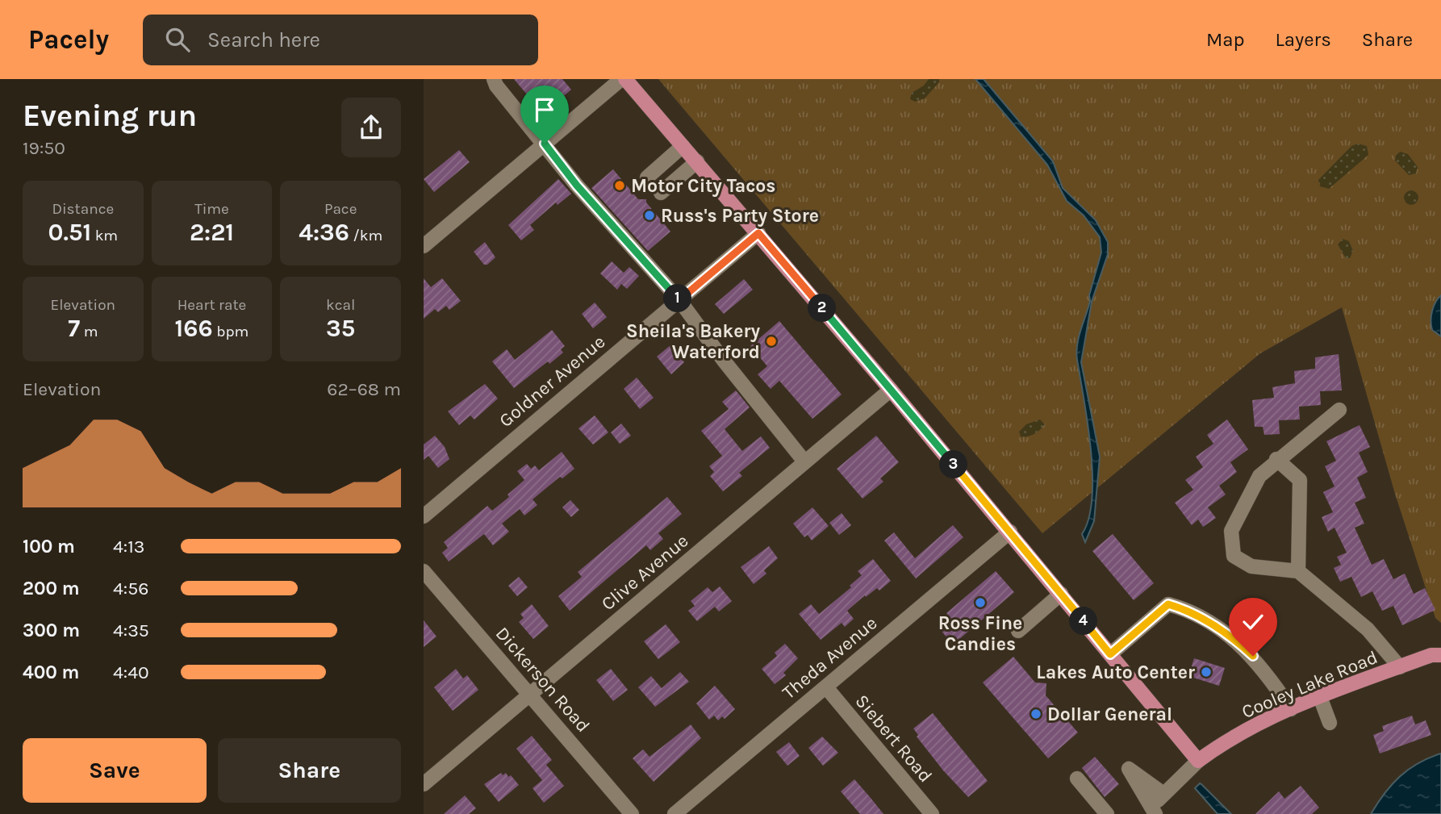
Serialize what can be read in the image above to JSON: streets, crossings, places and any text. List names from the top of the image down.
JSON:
{
  "streets": {
    "main road": ["Cooley Lake Road"],
    "street": [
      "Goldner Avenue",
      "Clive Avenue",
      "Theda Avenue",
      "Dickerson Road",
      "Siebert Road"
    ]
  },
  "crossings": [
    ["Clive Avenue", "Dickerson Road"],
    ["Theda Avenue", "Siebert Road"]
  ],
  "places": [
    "Motor City Tacos",
    "Russ's Party Store",
    "Sheila's Bakery Waterford",
    "Ross Fine Candies",
    "Lakes Auto Center",
    "Dollar General"
  ],
  "page": {
    "header": "Pacely",
    "search": "Search here",
    "nav": ["Map", "Layers", "Share"],
    "heading": ["Evening run", "19:50"],
    "stats": [
      ["Distance", "0.51 km"],
      ["Time", "2:21"],
      ["Pace", "4:36 /km"],
      ["Elevation", "7 m"],
      ["Heart rate", "166 bpm"],
      ["kcal", "35"]
    ],
    "pins": [
      "1",
      "2",
      "3",
      "4"
    ],
    "chart": ["Elevation", "62–68 m"],
    "list": [
      {
        "name": "100 m",
        "note": "4:13"
      },
      {
        "name": "200 m",
        "note": "4:56"
      },
      {
        "name": "300 m",
        "note": "4:35"
      },
      {
        "name": "400 m",
        "note": "4:40"
      }
    ],
    "buttons": ["Save", "Share"]
  }
}
